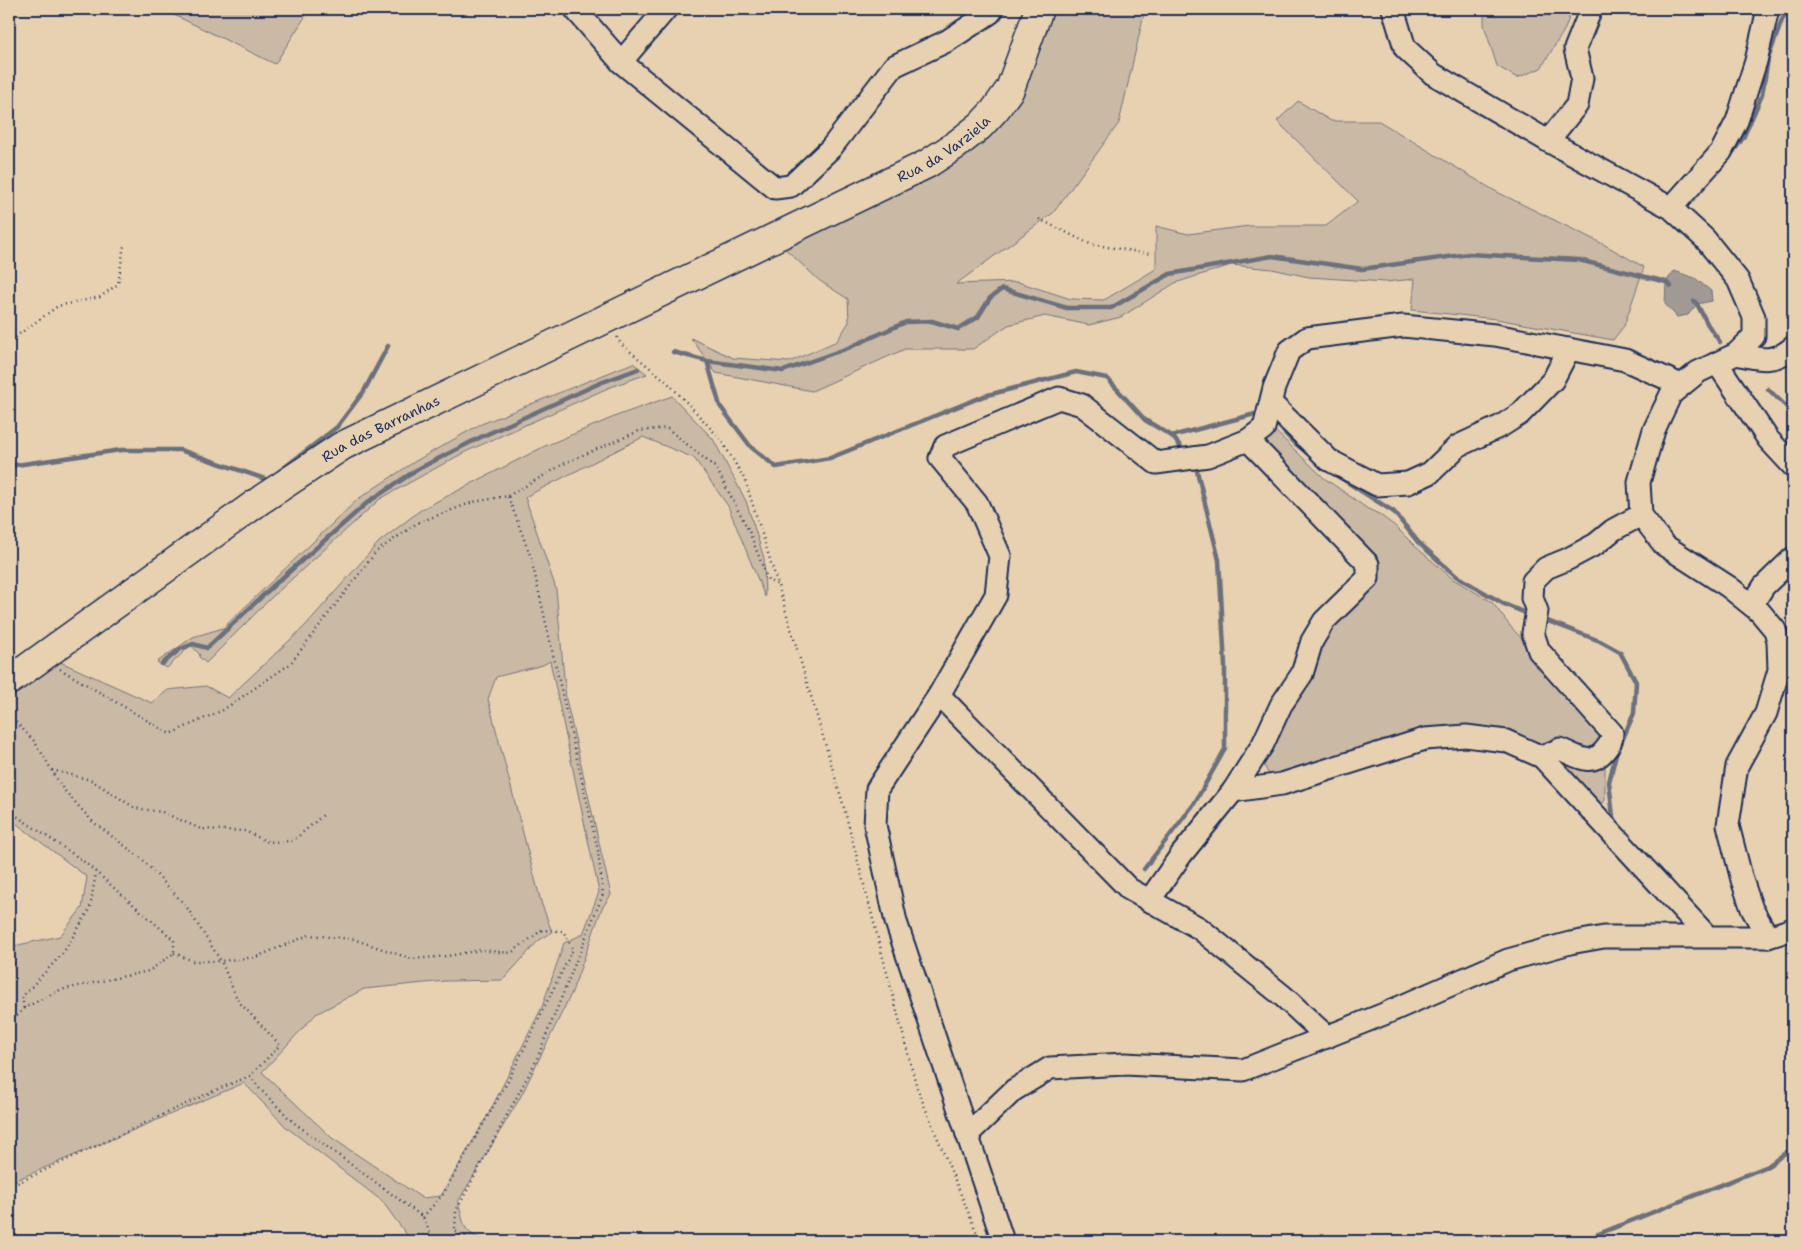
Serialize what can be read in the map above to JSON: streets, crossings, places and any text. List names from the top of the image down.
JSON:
{
  "streets": {
    "main road": ["Rua da Varziela", "Rua das Barranhas"]
  },
  "crossings": [
    ["Rua da Varziela", "Rua das Barranhas"]
  ]
}
